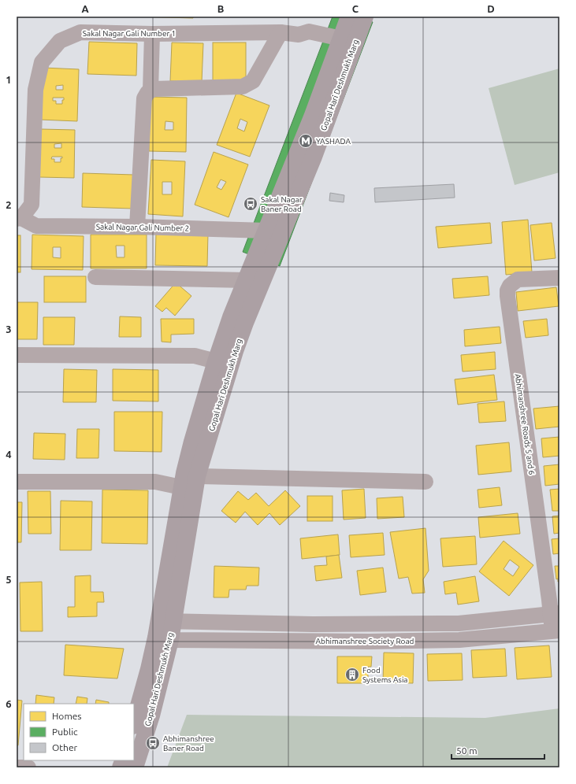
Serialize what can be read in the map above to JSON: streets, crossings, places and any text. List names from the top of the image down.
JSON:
{
  "streets": {
    "main road": ["Gopal Hari Deshmukh Marg"],
    "street": [
      "Sakal Nagar Gali Number 1",
      "Sakal Nagar Gali Number 2",
      "Abhimanshree Roads 5 and 6",
      "Abhimanshree Society Road"
    ]
  },
  "crossings": [
    ["Sakal Nagar Gali Number 1", "Gopal Hari Deshmukh Marg"],
    ["Sakal Nagar Gali Number 1", "Sakal Nagar Gali Number 2"],
    ["Gopal Hari Deshmukh Marg", "Sakal Nagar Gali Number 2"],
    ["Gopal Hari Deshmukh Marg", "Abhimanshree Society Road"],
    ["Abhimanshree Roads 5 and 6", "Abhimanshree Society Road"]
  ],
  "places": {
    "metro station": ["YASHADA"],
    "bus stop": ["Sakal Nagar Baner Road", "Abhimanshree Baner Road"],
    "building": ["Food Systems Asia"]
  },
  "legend": ["Homes", "Public", "Other"],
  "scale_bar": "50 m",
  "grid": {
    "columns": [
      "A",
      "B",
      "C",
      "D"
    ],
    "rows": [
      "1",
      "2",
      "3",
      "4",
      "5",
      "6"
    ]
  }
}
